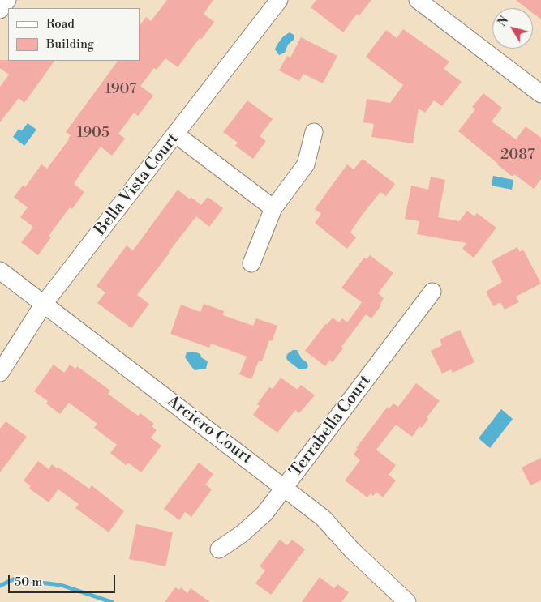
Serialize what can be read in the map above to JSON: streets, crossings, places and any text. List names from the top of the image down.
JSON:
{
  "streets": {
    "street": ["Bella Vista Court", "Terrabella Court", "Arciero Court"]
  },
  "crossings": [
    ["Bella Vista Court", "Arciero Court"],
    ["Terrabella Court", "Arciero Court"]
  ],
  "house_numbers": ["1907", "1905", "2087"],
  "legend": ["Road", "Building"],
  "scale_bar": "50 m",
  "north": "top left"
}
